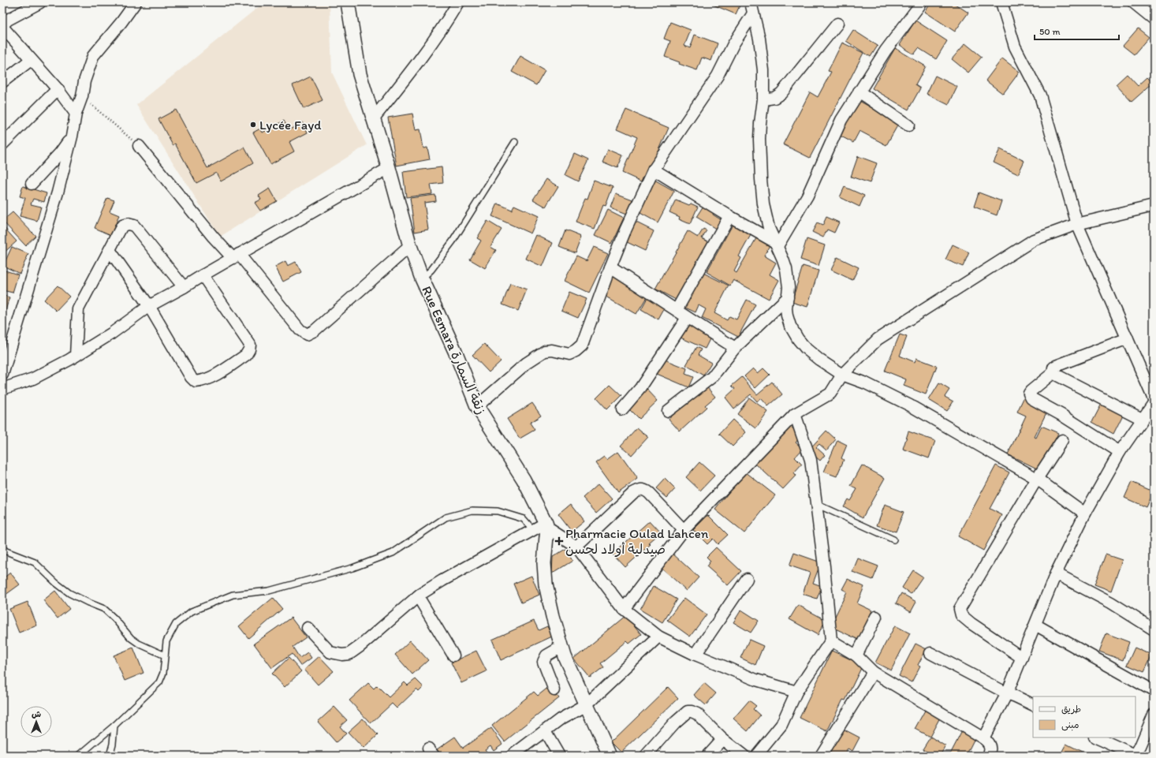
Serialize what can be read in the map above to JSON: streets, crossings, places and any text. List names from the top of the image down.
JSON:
{
  "streets": {
    "street": ["Rue Esmara زنقة السمارة"]
  },
  "places": {
    "other": ["Lycée Fayd"],
    "health": ["Pharmacie Oulad Lahcen صيدلية أولاد لحسن"]
  },
  "legend": ["طريق", "مبنى"],
  "scale_bar": "50 m",
  "north": "top"
}
